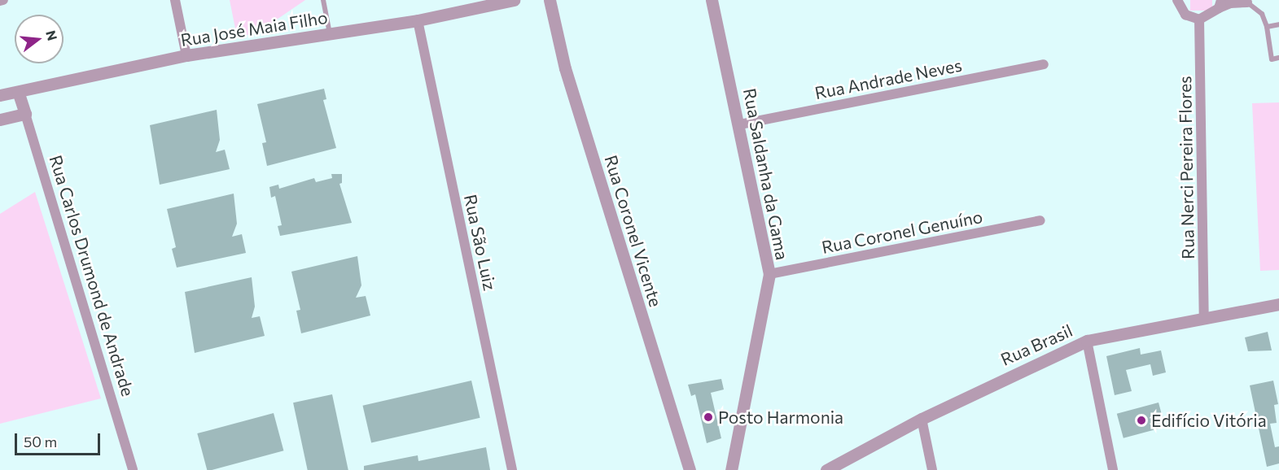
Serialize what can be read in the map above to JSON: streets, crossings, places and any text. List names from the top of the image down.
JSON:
{
  "streets": {
    "street": [
      "Rua José Maia Filho",
      "Rua Andrade Neves",
      "Rua Nerci Pereira Flores",
      "Rua Saldanha da Gama",
      "Rua Coronel Vicente",
      "Rua Coronel Genuíno",
      "Rua São Luiz",
      "Rua Carlos Drumond de Andrade",
      "Rua Brasil"
    ]
  },
  "crossings": [
    ["Rua José Maia Filho", "Rua São Luiz"],
    ["Rua José Maia Filho", "Rua Carlos Drumond de Andrade"],
    ["Rua Andrade Neves", "Rua Saldanha da Gama"],
    ["Rua Nerci Pereira Flores", "Rua Brasil"],
    ["Rua Saldanha da Gama", "Rua Coronel Genuíno"]
  ],
  "places": ["Posto Harmonia", "Edifício Vitória"],
  "scale_bar": "50 m",
  "north": "right"
}
